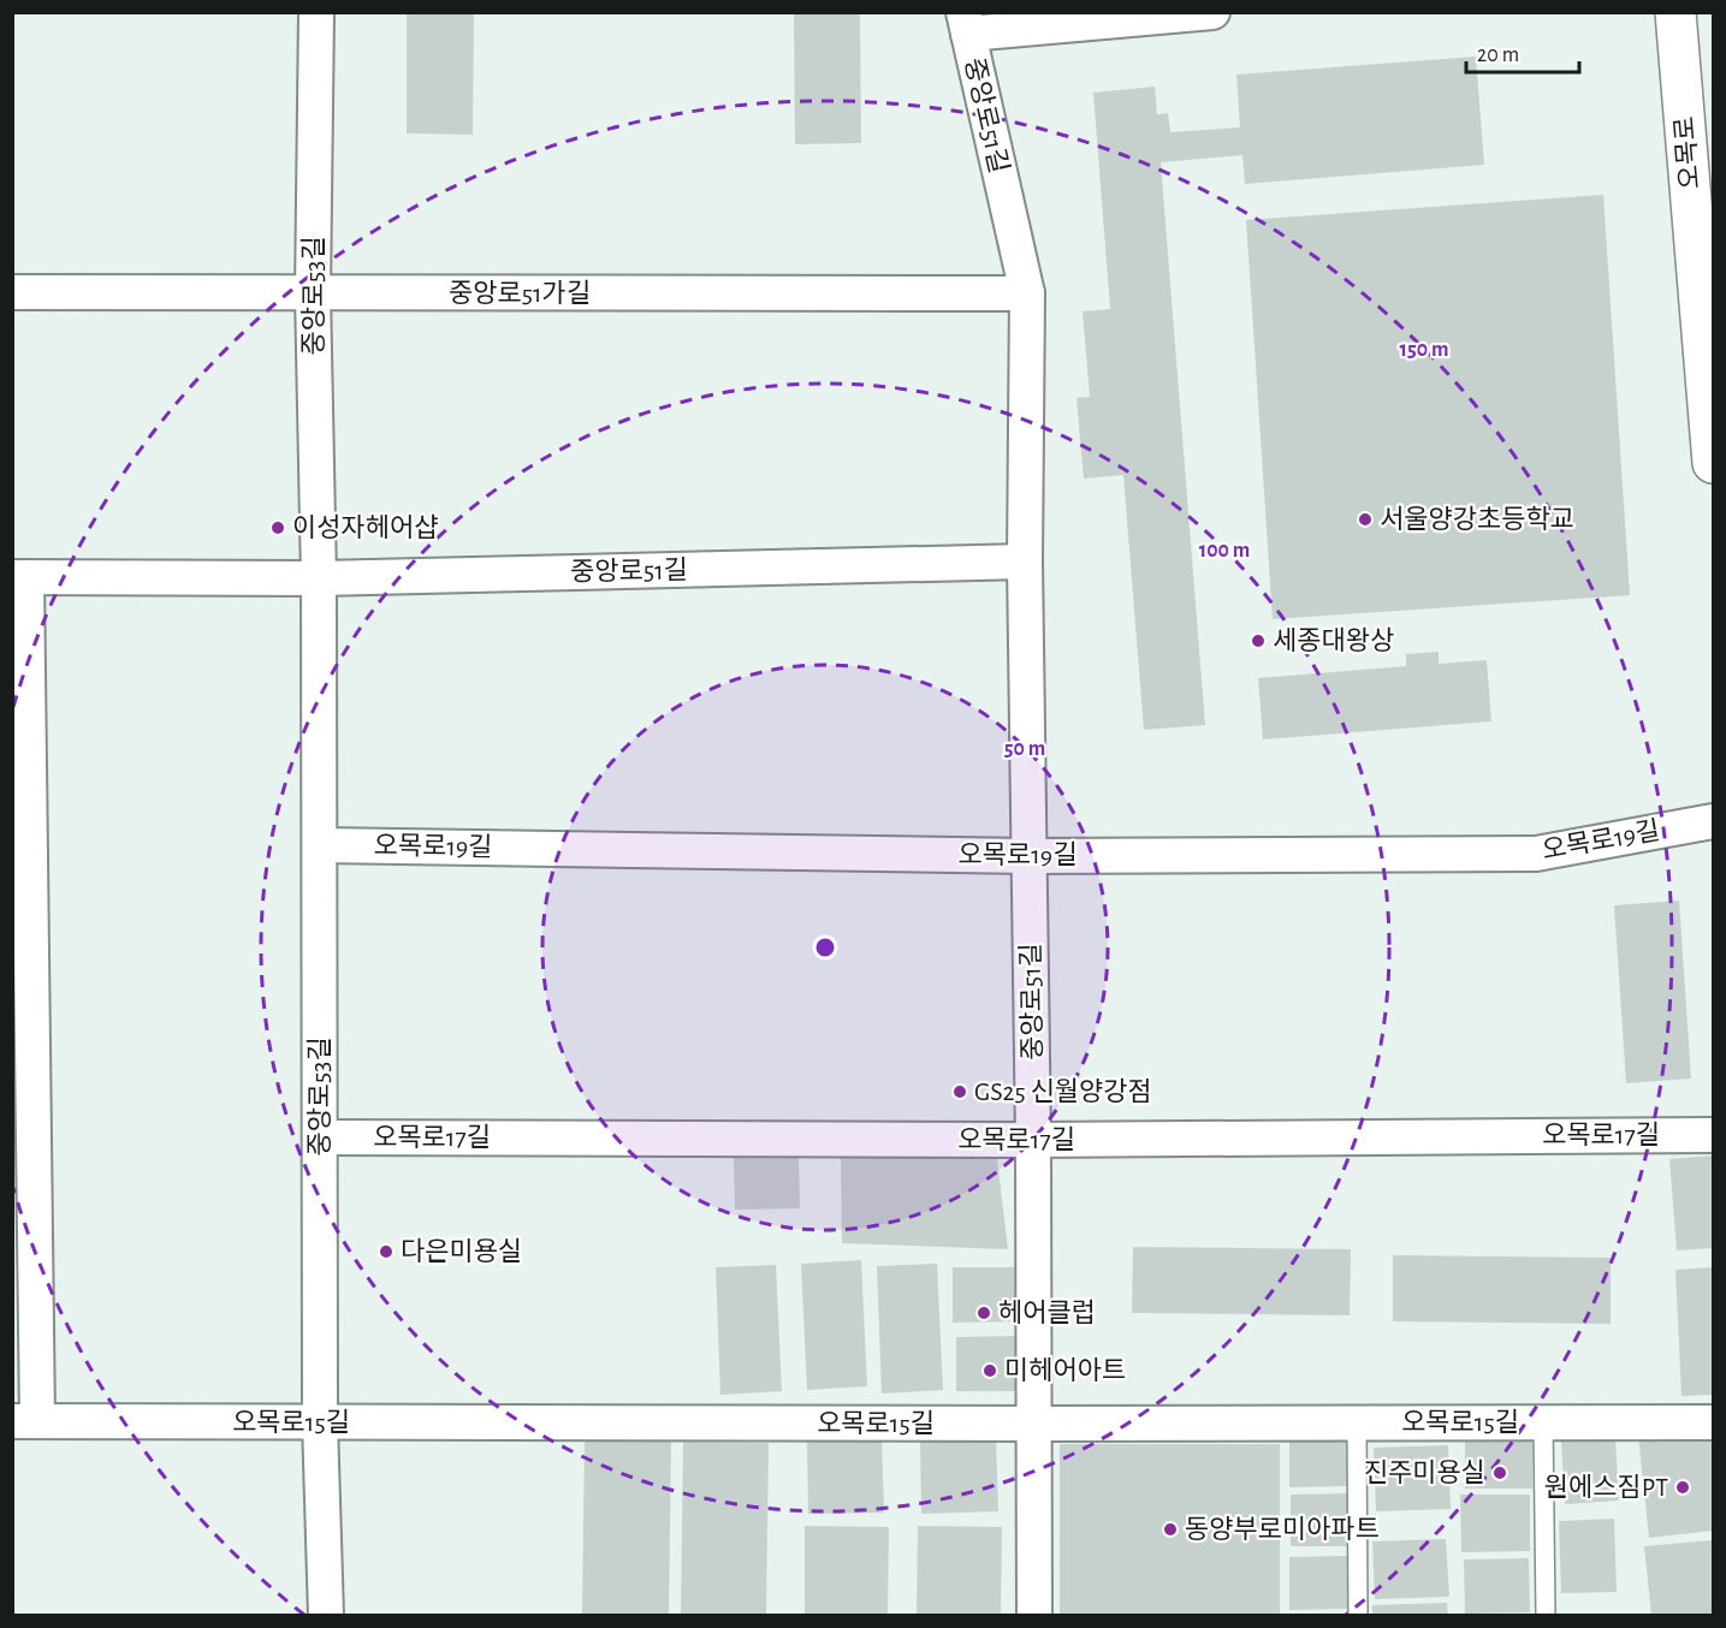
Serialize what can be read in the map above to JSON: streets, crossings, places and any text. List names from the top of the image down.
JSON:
{
  "streets": {
    "main road": ["오목로"],
    "street": [
      "중앙로51길",
      "중앙로51가길",
      "중앙로53길",
      "오목로19길",
      "오목로17길",
      "오목로15길"
    ]
  },
  "crossings": [
    ["중앙로51길", "중앙로51가길"],
    ["중앙로51길", "중앙로53길"],
    ["중앙로51길", "오목로19길"],
    ["중앙로51길", "오목로17길"],
    ["중앙로51길", "오목로15길"],
    ["중앙로51가길", "중앙로53길"],
    ["중앙로53길", "오목로19길"],
    ["중앙로53길", "오목로17길"],
    ["중앙로53길", "오목로15길"]
  ],
  "places": [
    "서울양강초등학교",
    "이성자헤어샵",
    "세종대왕상",
    "GS25 신월양강점",
    "다은미용실",
    "헤어클럽",
    "미헤어아트",
    "진주미용실",
    "원에스짐PT",
    "동양부로미아파트"
  ],
  "scale_bar": "20 m",
  "rings": ["150 m", "100 m", "50 m"]
}
